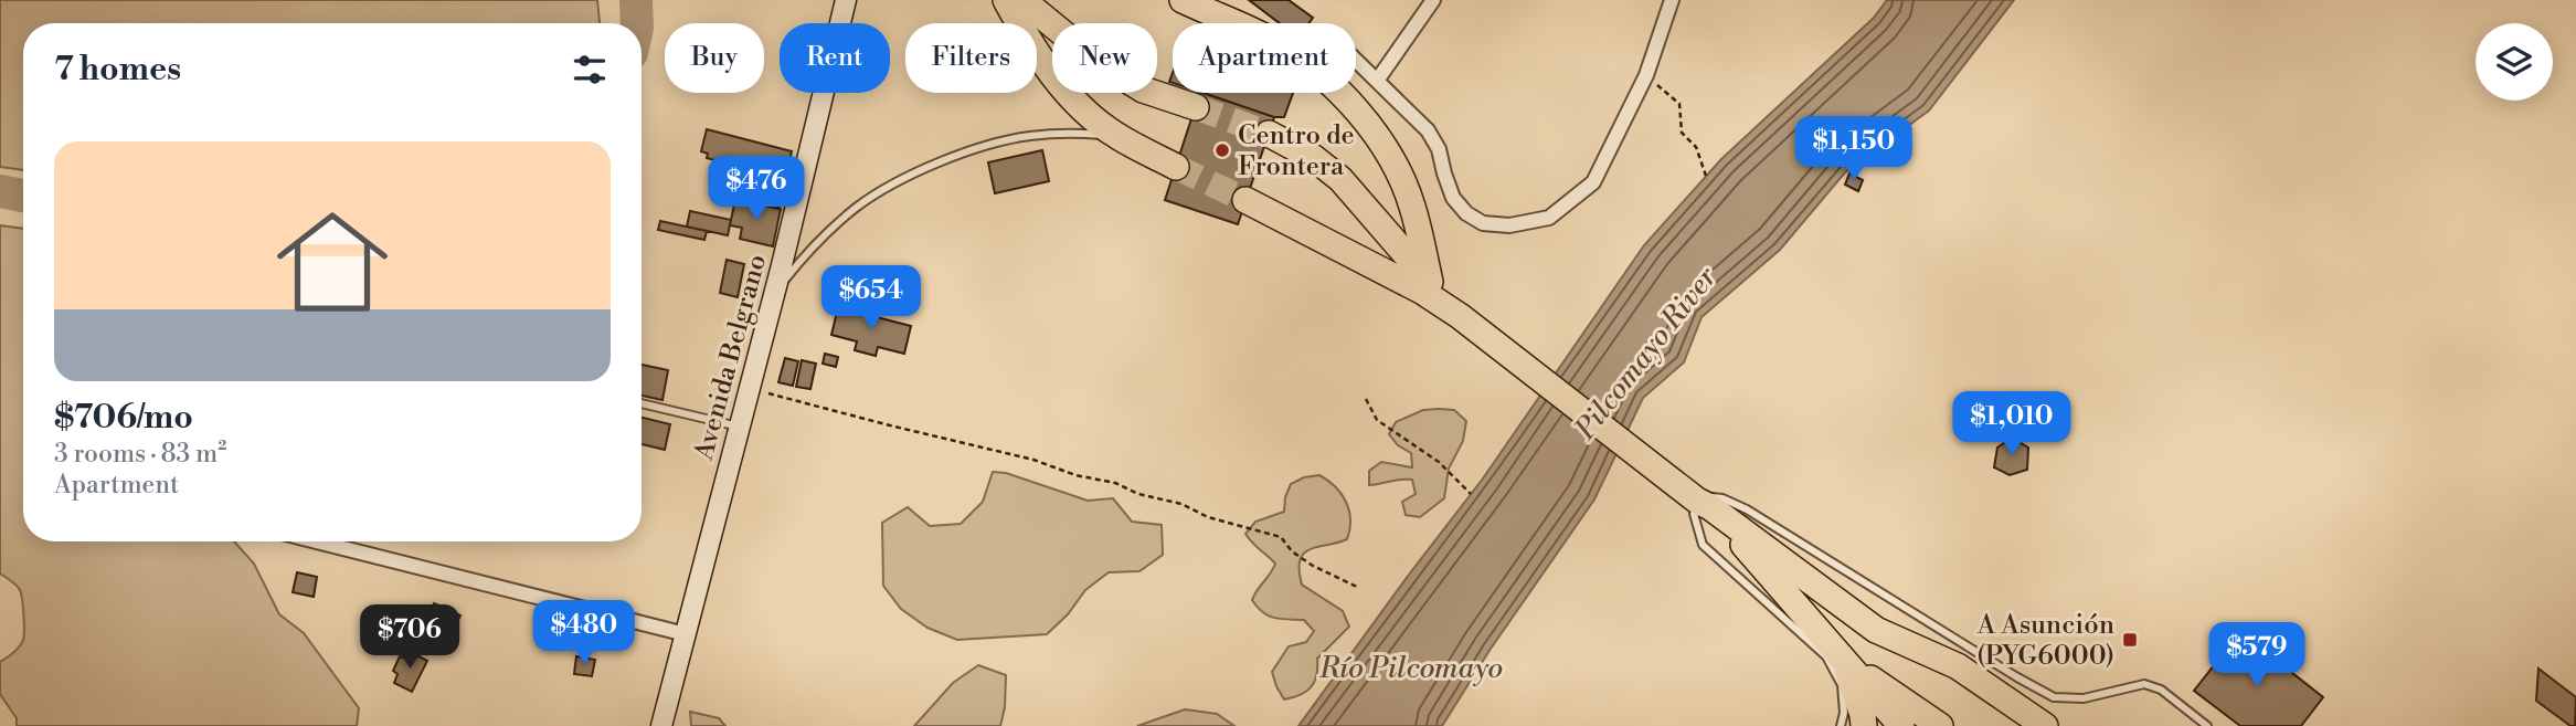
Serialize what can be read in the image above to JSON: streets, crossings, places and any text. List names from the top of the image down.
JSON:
{
  "streets": {
    "street": ["Avenida Belgrano"]
  },
  "water": ["Pilcomayo River", "Río Pilcomayo"],
  "places": {
    "other": ["Centro de Frontera"],
    "transit": ["A Asunción (PYG6000)"]
  },
  "page": {
    "chip": [
      "Buy",
      "Rent",
      "Filters",
      "New",
      "Apartment"
    ],
    "heading": "7 homes",
    "price": [
      "$1,150",
      "$476",
      "$654",
      "$1,010",
      "$480",
      "$706",
      "$579"
    ],
    "list": [
      {
        "name": "$706/mo",
        "note": "3 rooms · 83 m² · Apartment"
      }
    ]
  }
}
